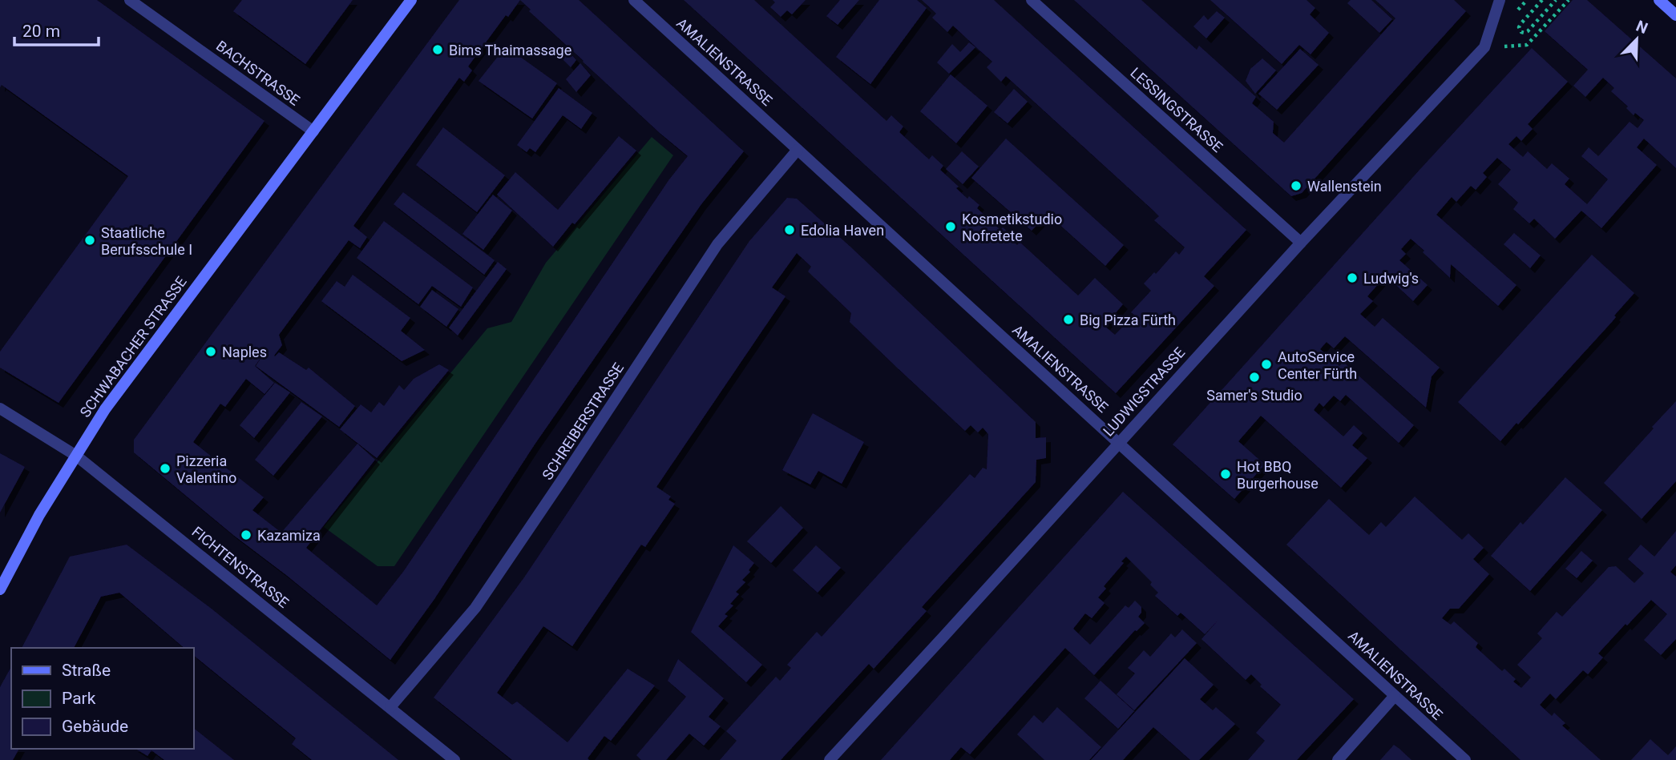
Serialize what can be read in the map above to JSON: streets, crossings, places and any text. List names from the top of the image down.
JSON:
{
  "streets": {
    "main road": ["SCHWABACHER STRASSE"],
    "street": [
      "AMALIENSTRASSE",
      "BACHSTRASSE",
      "LESSINGSTRASSE",
      "LUDWIGSTRASSE",
      "SCHREIBERSTRASSE",
      "FICHTENSTRASSE"
    ]
  },
  "crossings": [
    ["AMALIENSTRASSE", "LUDWIGSTRASSE"],
    ["AMALIENSTRASSE", "SCHREIBERSTRASSE"],
    ["BACHSTRASSE", "SCHWABACHER STRASSE"],
    ["LESSINGSTRASSE", "LUDWIGSTRASSE"],
    ["SCHWABACHER STRASSE", "FICHTENSTRASSE"],
    ["SCHREIBERSTRASSE", "FICHTENSTRASSE"]
  ],
  "places": [
    "Bims Thaimassage",
    "Wallenstein",
    "Kosmetikstudio Nofretete",
    "Edolia Haven",
    "Staatliche Berufsschule I",
    "Ludwig's",
    "Big Pizza Fürth",
    "Naples",
    "AutoService Center Fürth",
    "Samer's Studio",
    "Pizzeria Valentino",
    "Hot BBQ Burgerhouse",
    "Kazamiza"
  ],
  "legend": ["Straße", "Park", "Gebäude"],
  "scale_bar": "20 m",
  "north": "top right"
}
